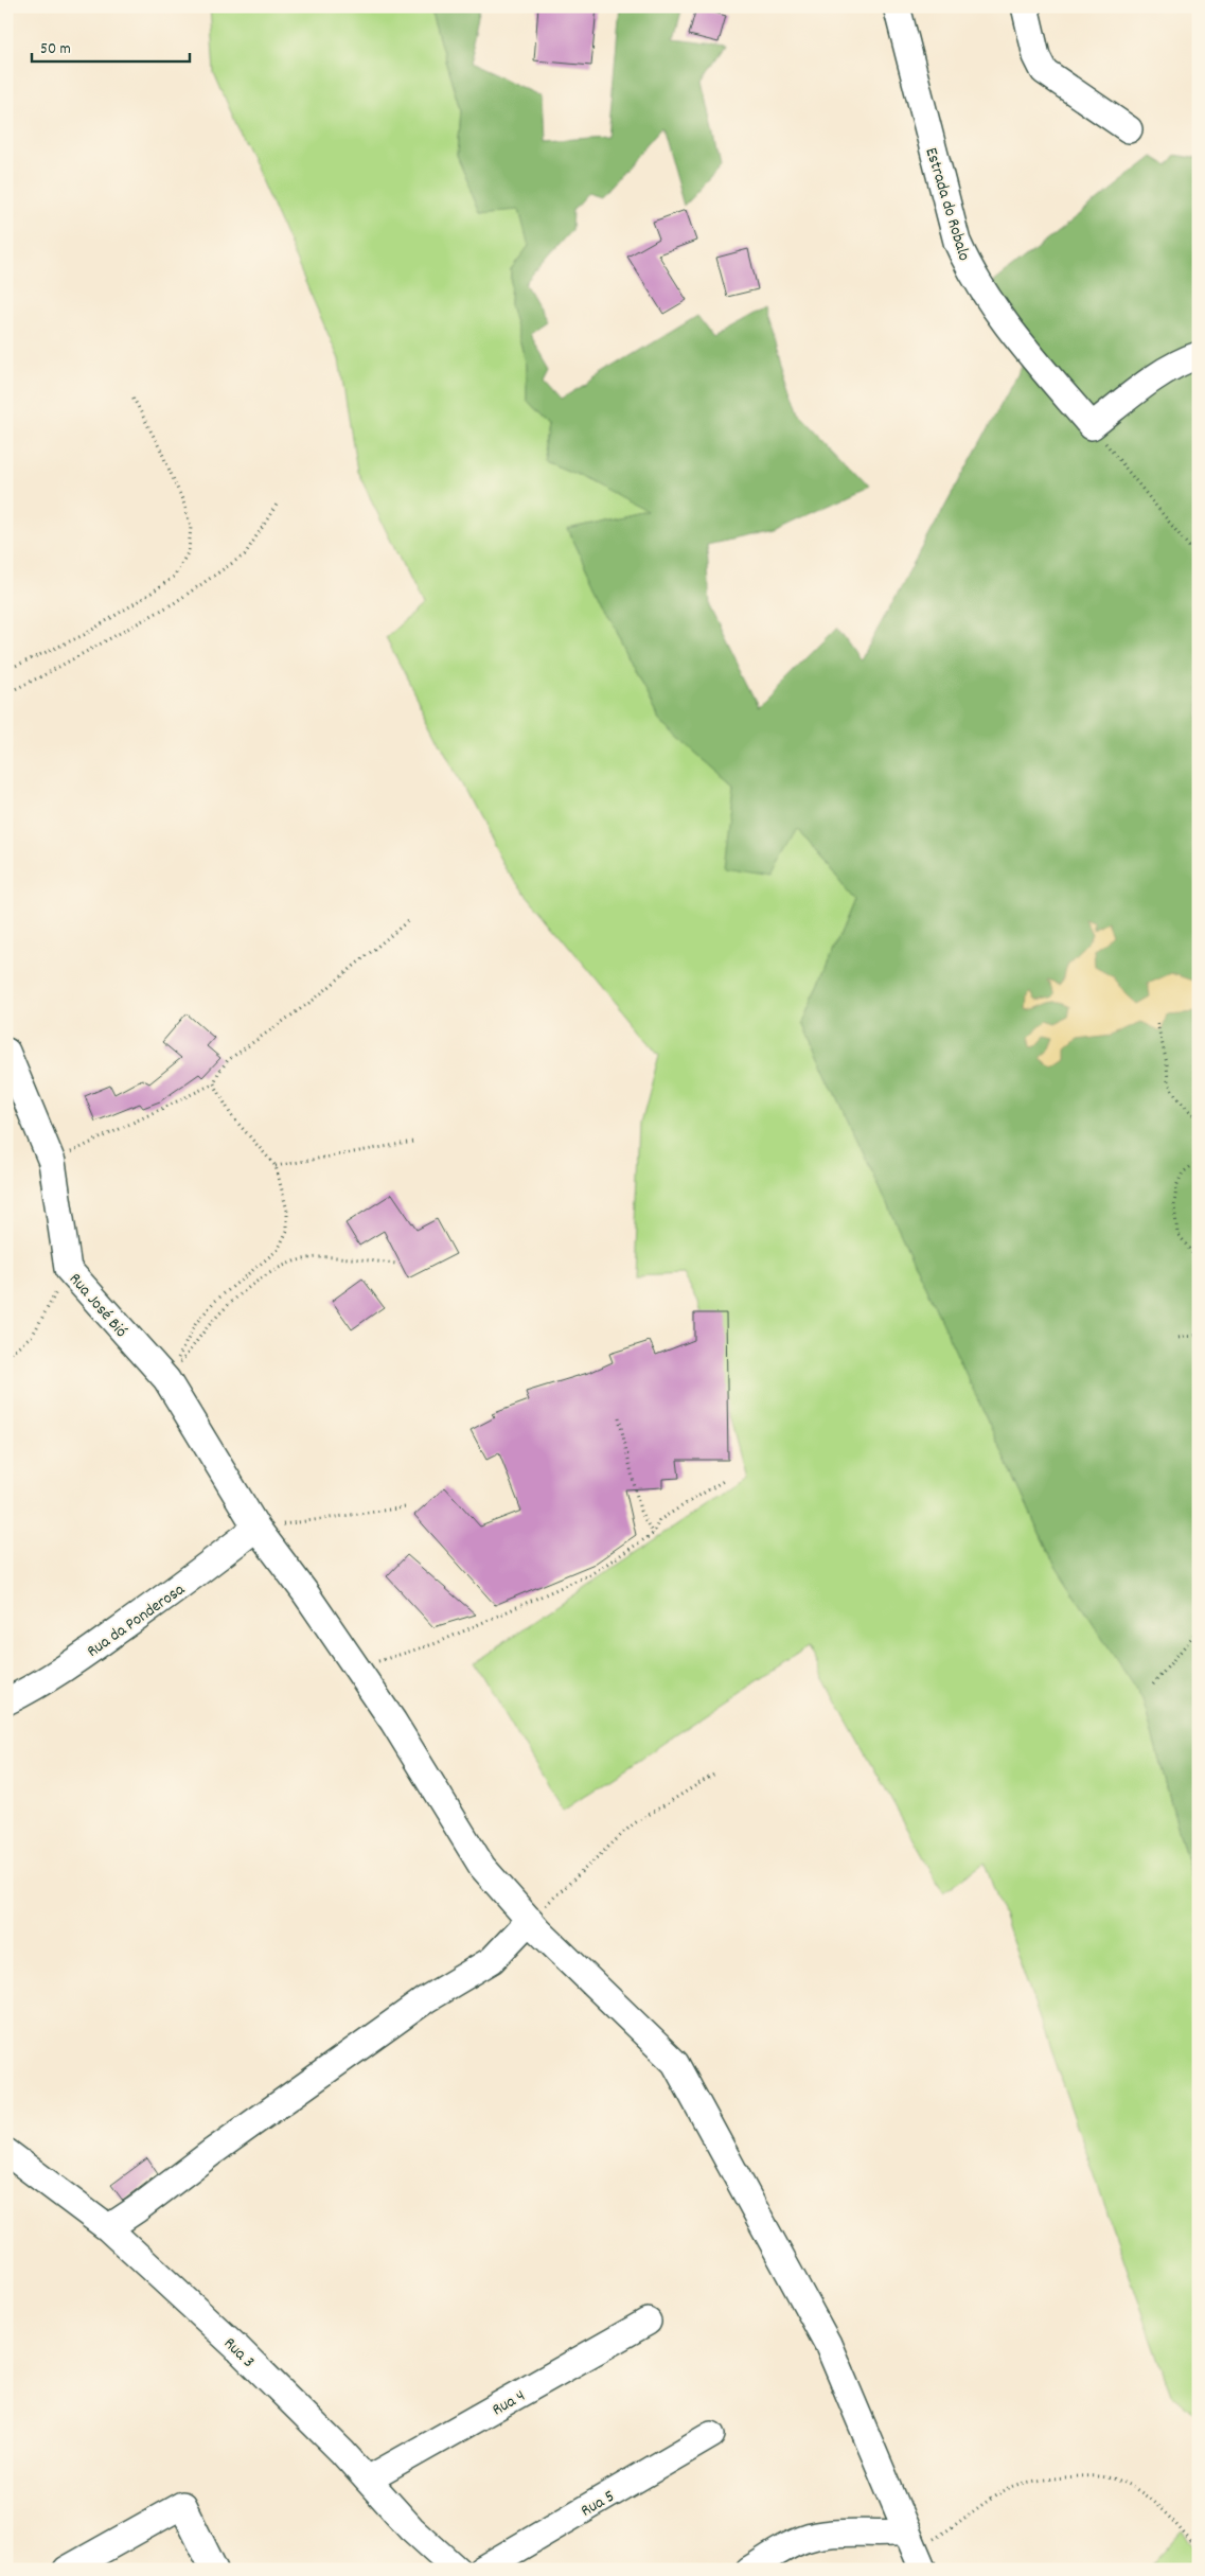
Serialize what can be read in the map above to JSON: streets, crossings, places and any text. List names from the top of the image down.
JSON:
{
  "streets": {
    "street": [
      "Estrada do Robalo",
      "Rua José Bió",
      "Rua da Ponderosa",
      "Rua 3",
      "Rua 4",
      "Rua 5"
    ]
  },
  "crossings": [
    ["Rua José Bió", "Rua da Ponderosa"],
    ["Rua 3", "Rua 4"]
  ],
  "scale_bar": "50 m"
}
